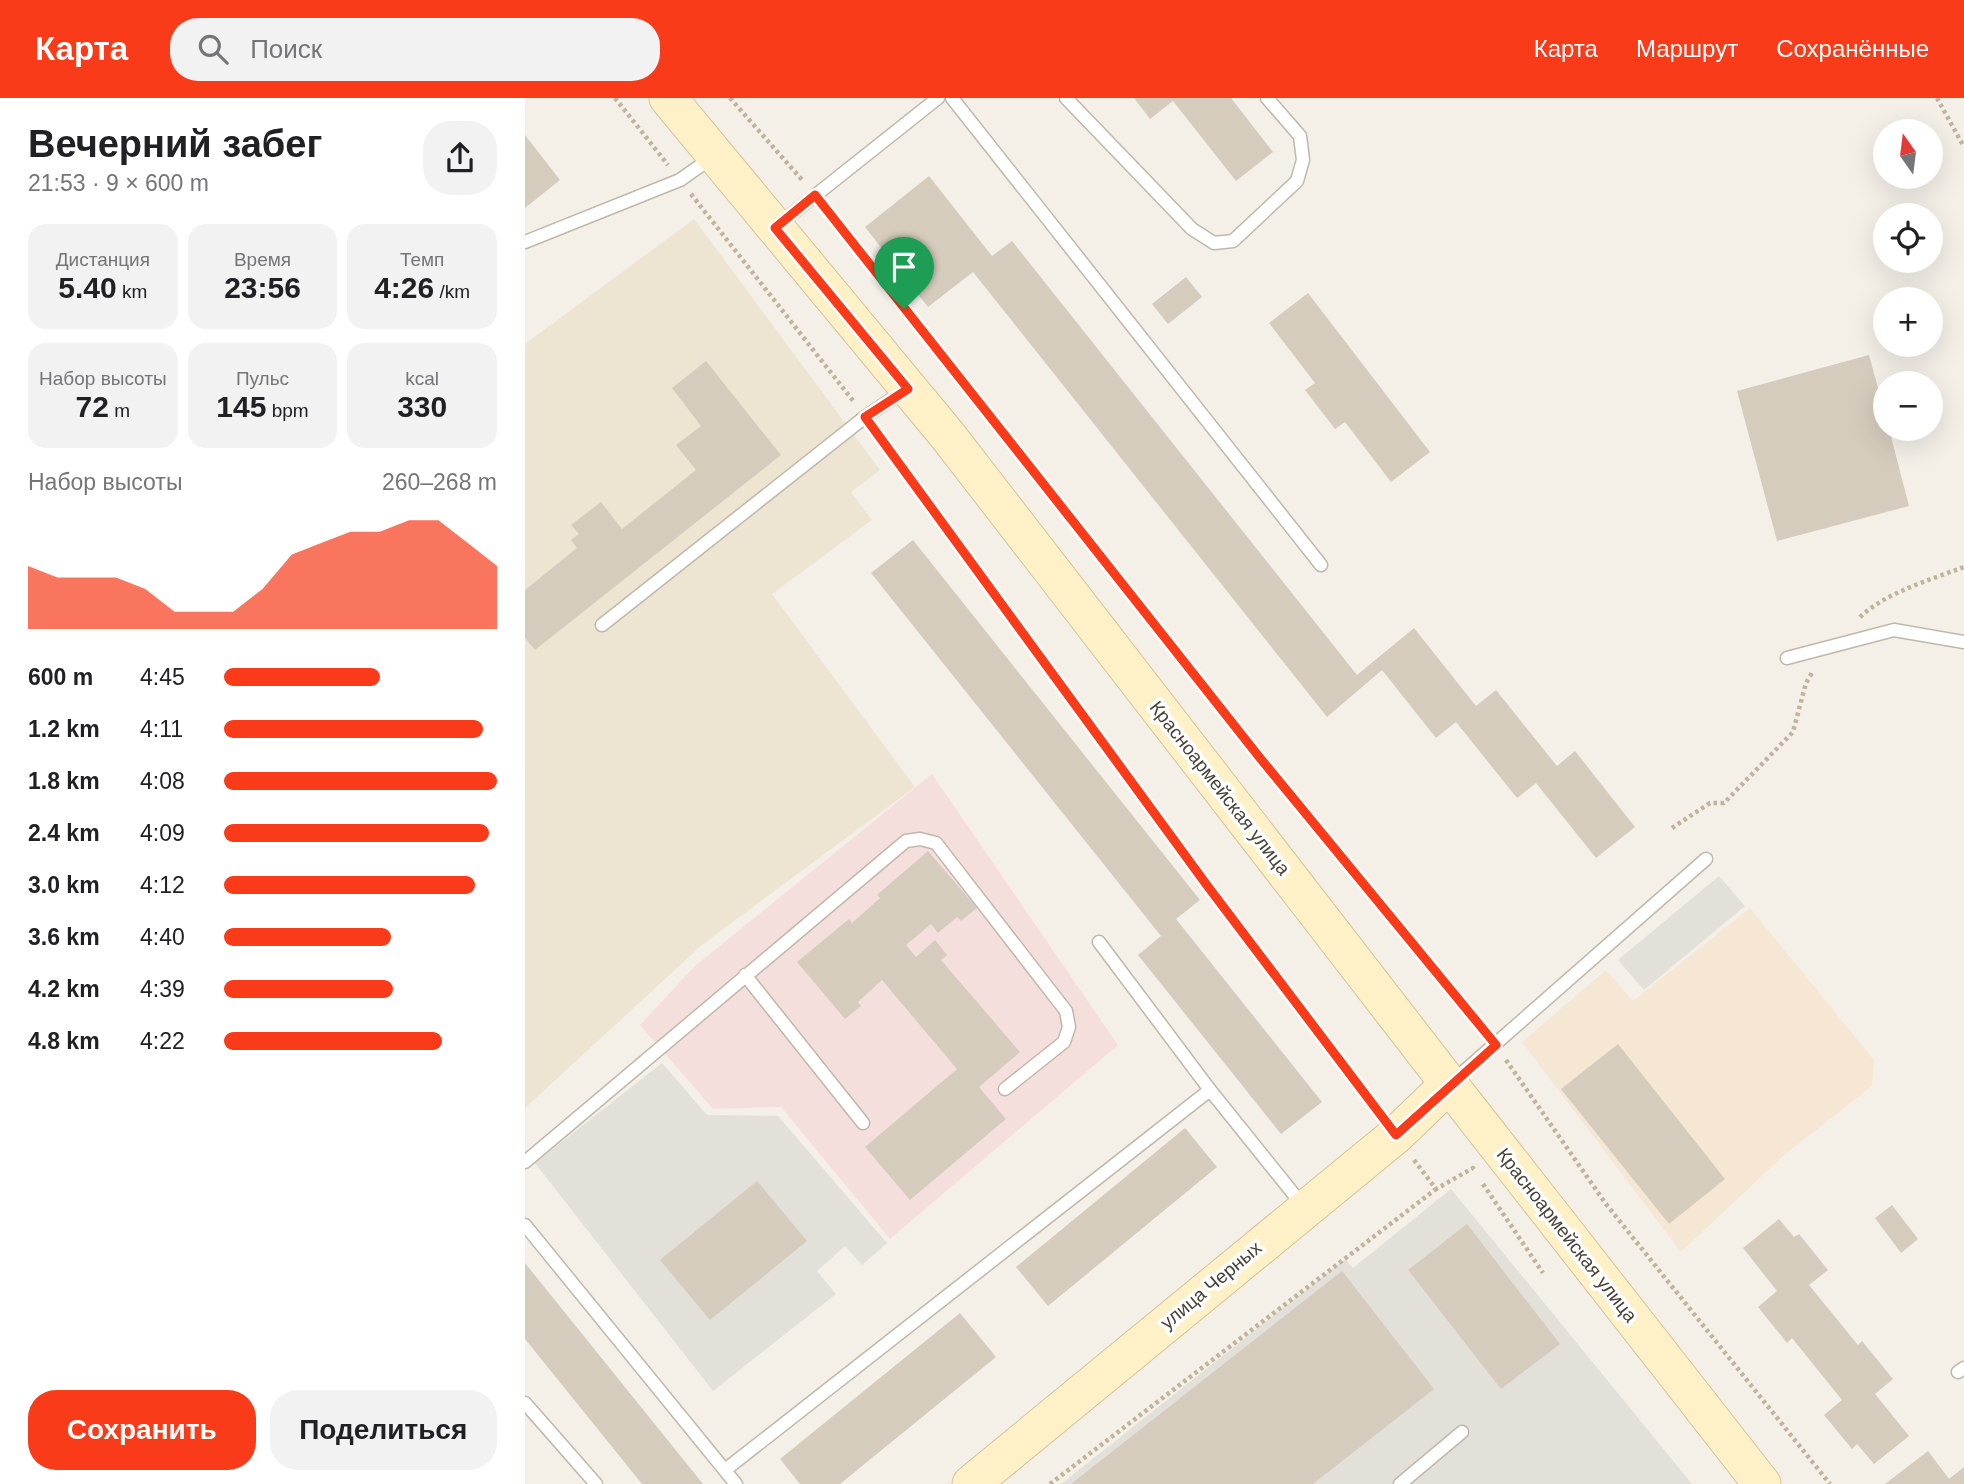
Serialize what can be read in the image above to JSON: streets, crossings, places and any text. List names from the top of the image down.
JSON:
{
  "streets": {
    "street": ["Красноармейская улица", "улица Черных"]
  },
  "crossings": [
    ["Красноармейская улица", "улица Черных"]
  ],
  "north": "top",
  "page": {
    "header": "Карта",
    "search": "Поиск",
    "nav": ["Карта", "Маршрут", "Сохранённые"],
    "heading": ["Вечерний забег", "21:53 · 9 × 600 m"],
    "map_buttons": ["+", "−"],
    "stats": [
      ["Дистанция", "5.40 km"],
      ["Время", "23:56"],
      ["Темп", "4:26 /km"],
      ["Набор высоты", "72 m"],
      ["Пульс", "145 bpm"],
      ["kcal", "330"]
    ],
    "chart": ["Набор высоты", "260–268 m"],
    "list": [
      {
        "name": "600 m",
        "note": "4:45"
      },
      {
        "name": "1.2 km",
        "note": "4:11"
      },
      {
        "name": "1.8 km",
        "note": "4:08"
      },
      {
        "name": "2.4 km",
        "note": "4:09"
      },
      {
        "name": "3.0 km",
        "note": "4:12"
      },
      {
        "name": "3.6 km",
        "note": "4:40"
      },
      {
        "name": "4.2 km",
        "note": "4:39"
      },
      {
        "name": "4.8 km",
        "note": "4:22"
      }
    ],
    "buttons": ["Сохранить", "Поделиться"]
  }
}
